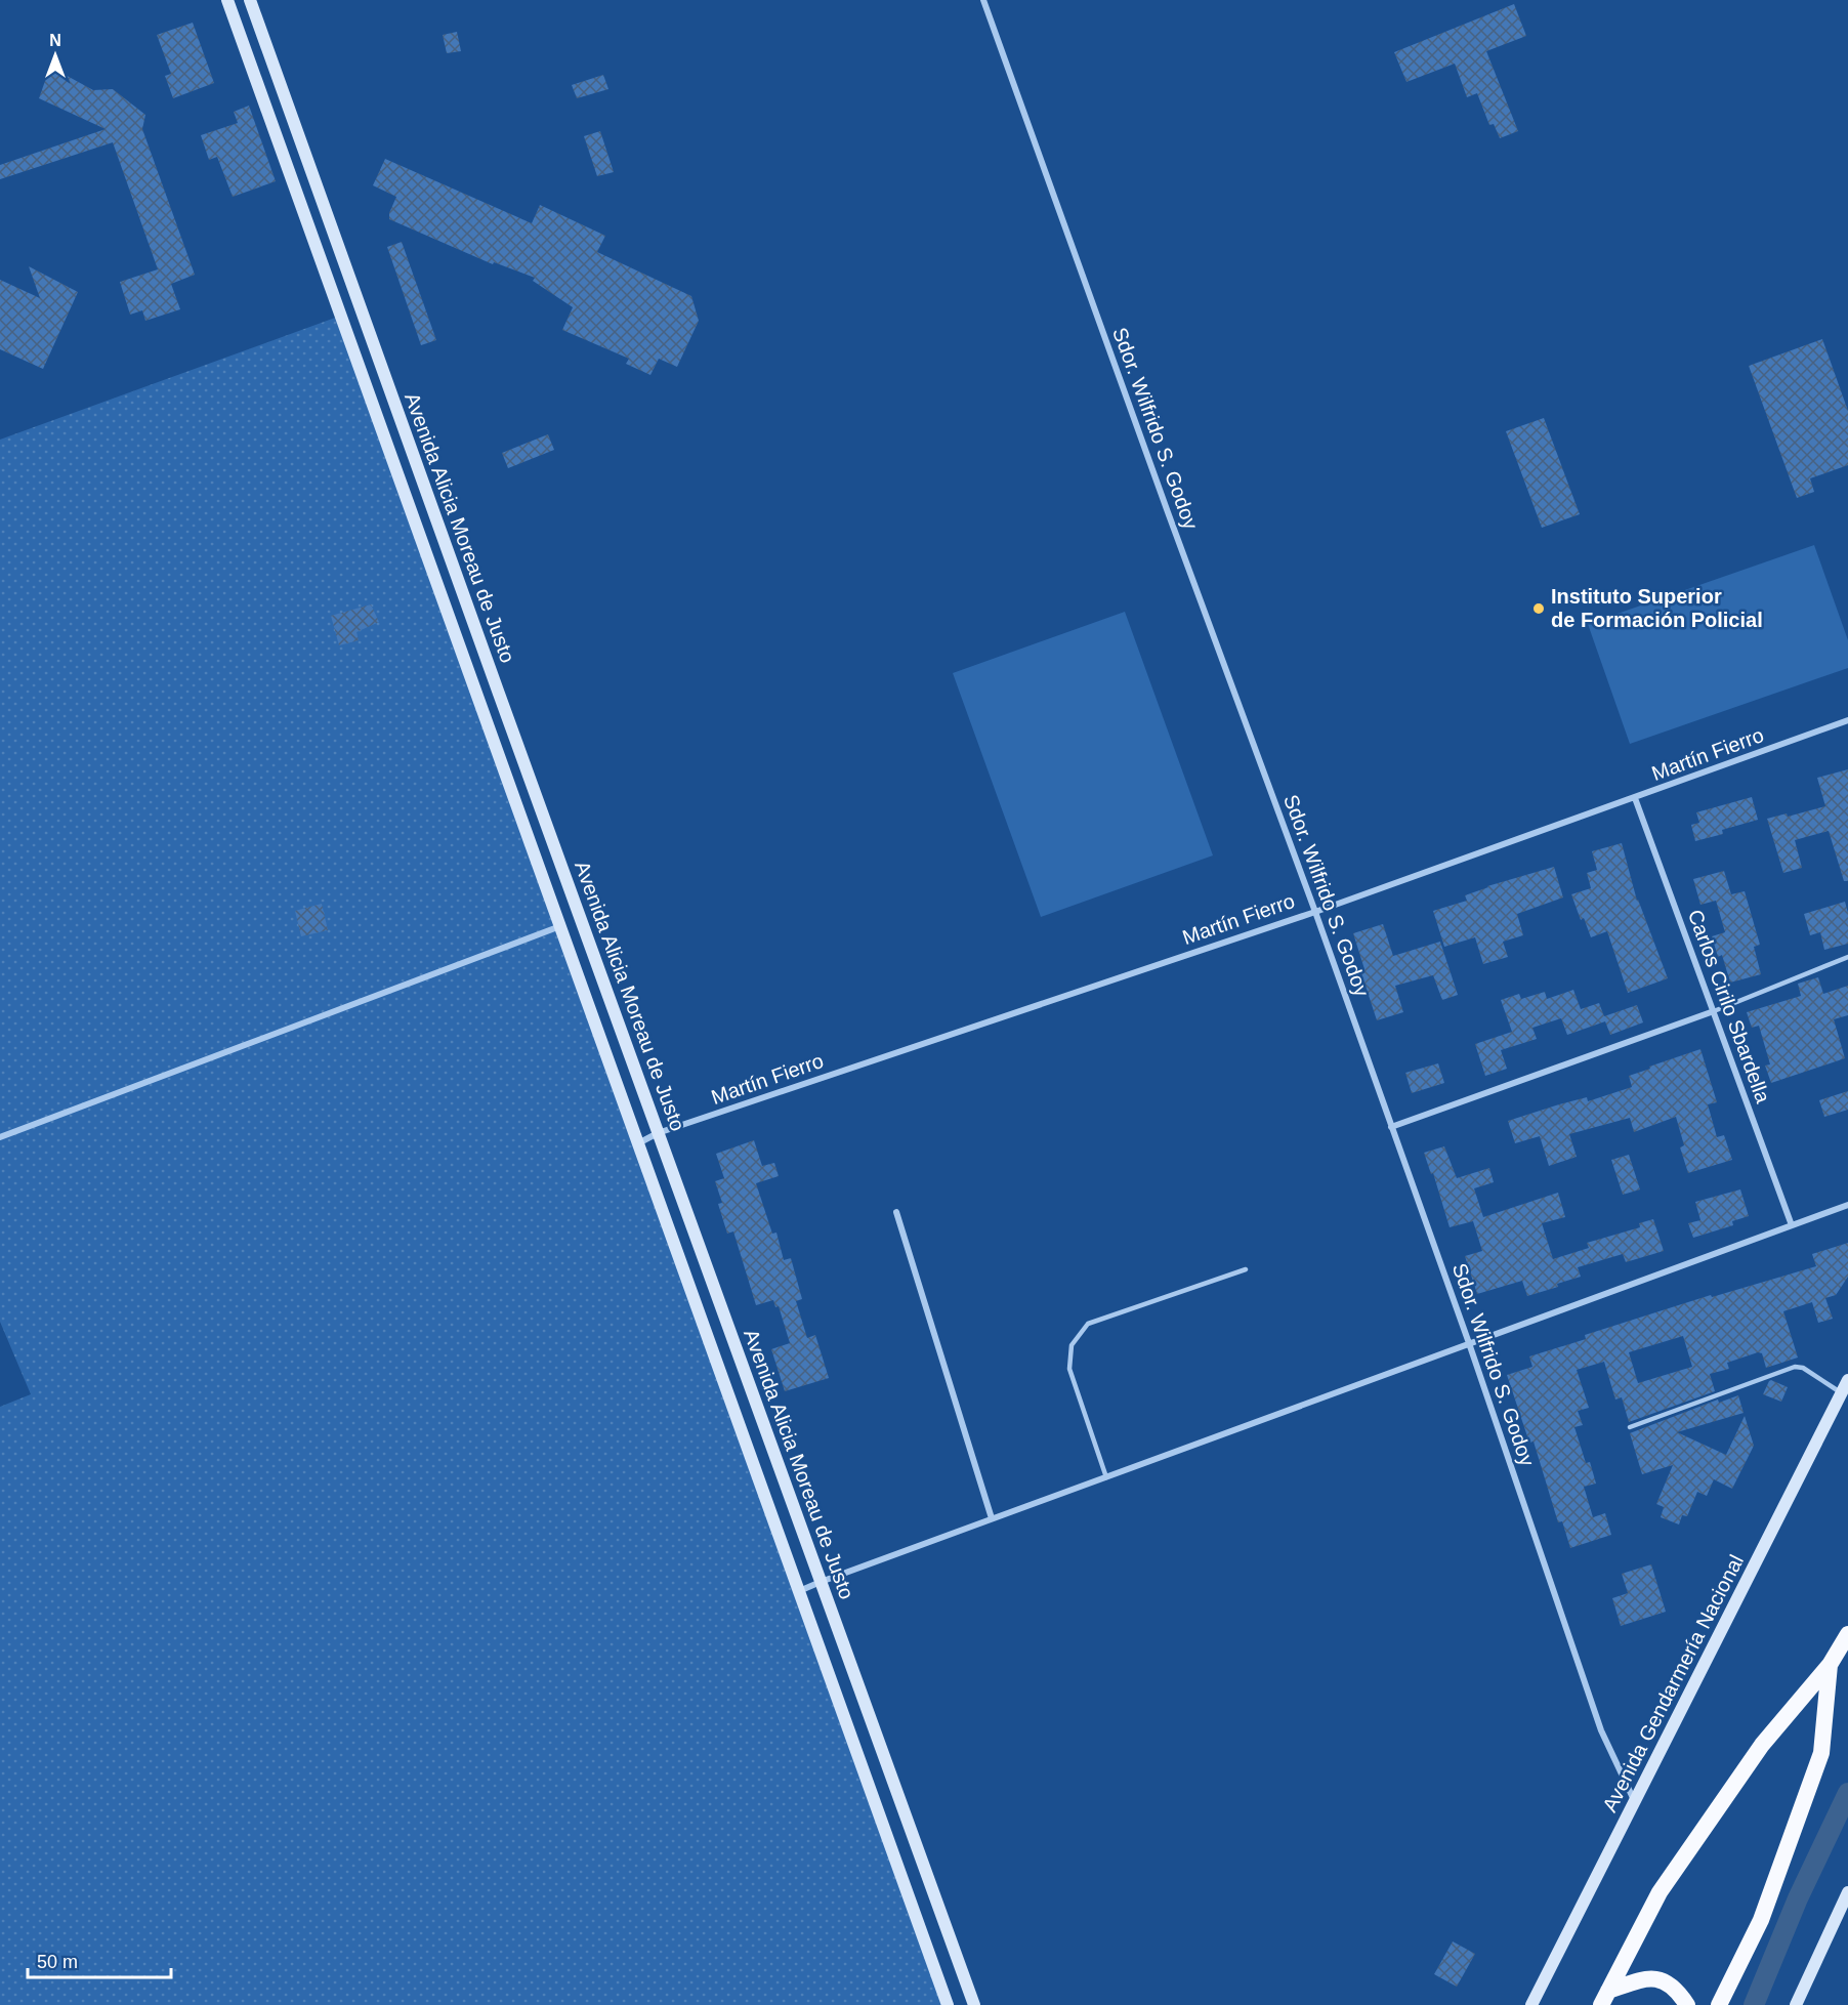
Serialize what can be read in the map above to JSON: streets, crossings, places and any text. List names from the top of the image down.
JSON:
{
  "streets": {
    "main road": ["Avenida Alicia Moreau de Justo", "Avenida Gendarmería Nacional"],
    "street": ["Sdor. Wilfrido S. Godoy", "Martín Fierro", "Carlos Cirilo Sbardella"]
  },
  "crossings": [
    ["Sdor. Wilfrido S. Godoy", "Martín Fierro"],
    ["Sdor. Wilfrido S. Godoy", "Avenida Gendarmería Nacional"],
    ["Avenida Alicia Moreau de Justo", "Martín Fierro"],
    ["Martín Fierro", "Carlos Cirilo Sbardella"]
  ],
  "places": ["Instituto Superior de Formación Policial"],
  "scale_bar": "50 m",
  "north": "top"
}
